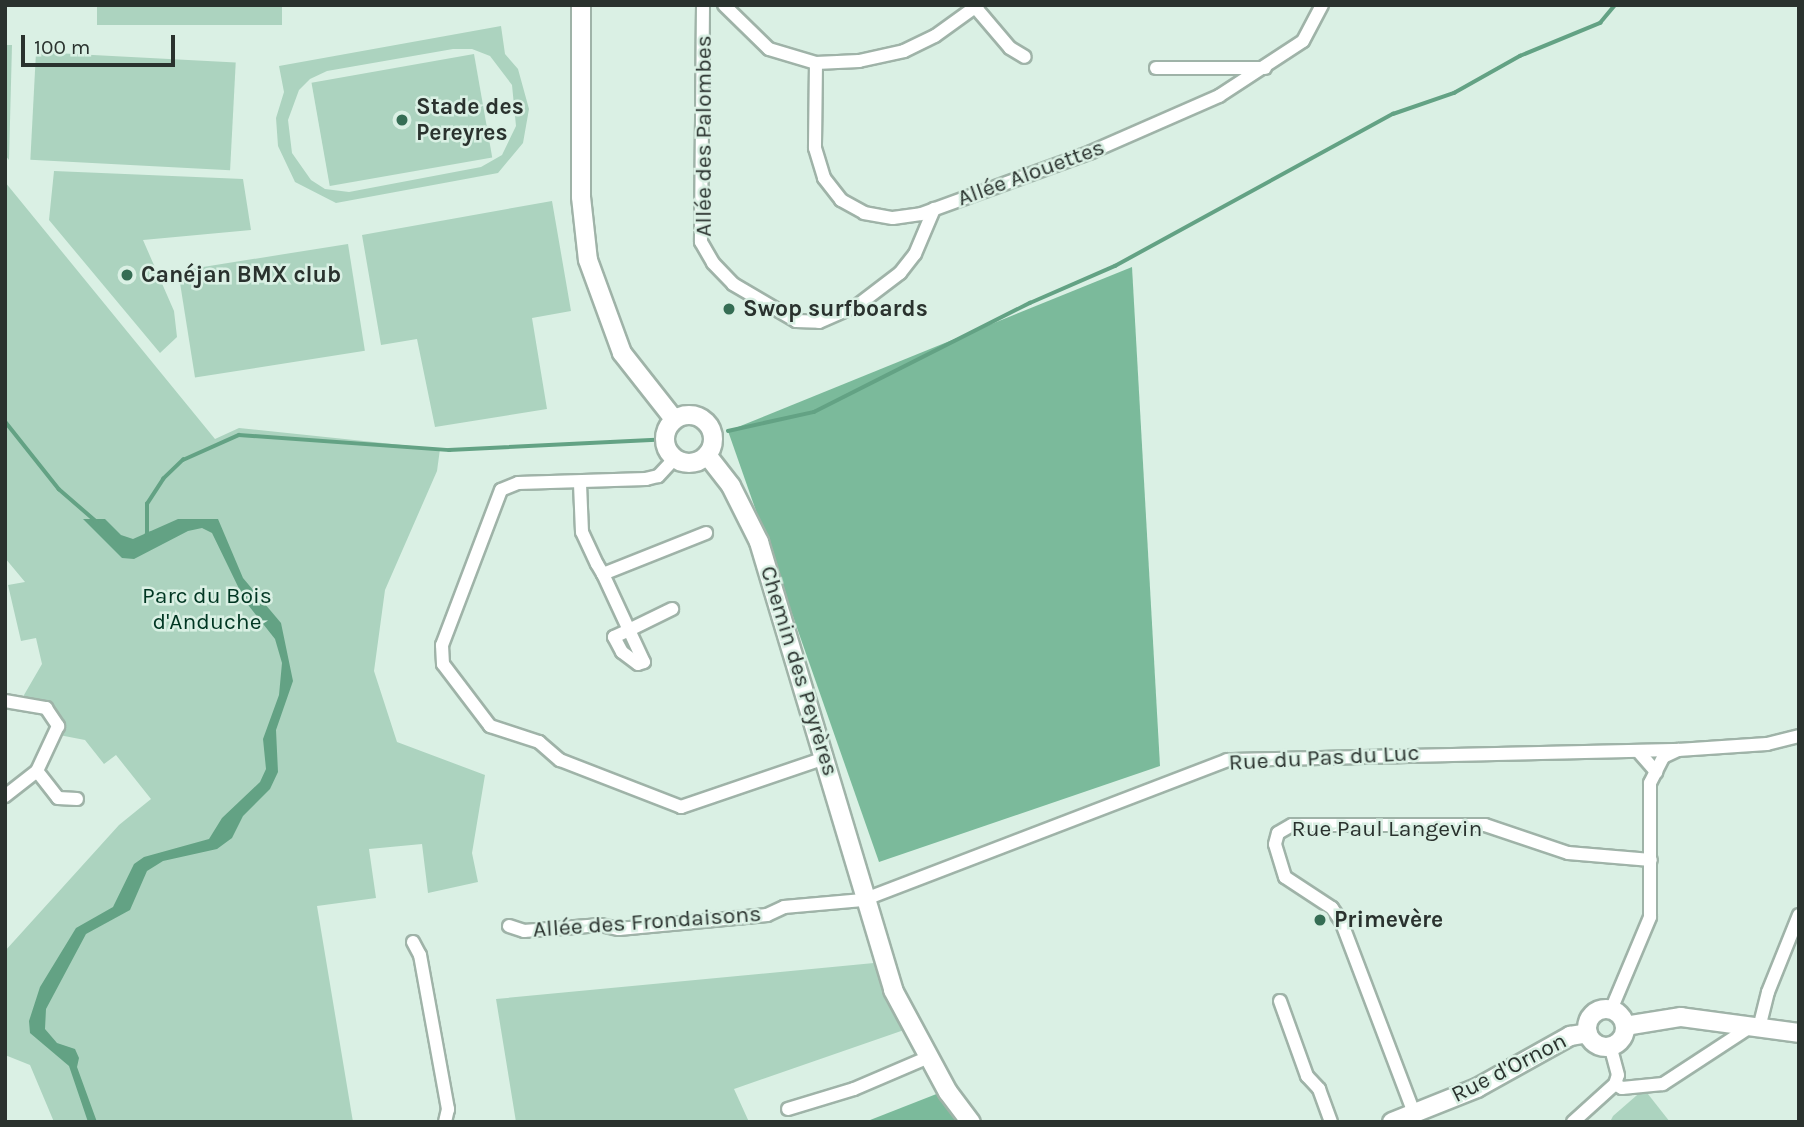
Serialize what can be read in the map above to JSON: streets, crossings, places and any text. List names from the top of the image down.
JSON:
{
  "streets": {
    "street": [
      "Allée des Palombes",
      "Allée Alouettes",
      "Chemin des Peyrères",
      "Rue du Pas du Luc",
      "Rue Paul Langevin",
      "Allée des Frondaisons",
      "Rue d'Ornon"
    ]
  },
  "crossings": [
    ["Allée des Palombes", "Allée Alouettes"],
    ["Chemin des Peyrères", "Rue du Pas du Luc"],
    ["Chemin des Peyrères", "Allée des Frondaisons"],
    ["Rue du Pas du Luc", "Allée des Frondaisons"],
    ["Rue Paul Langevin", "Rue d'Ornon"]
  ],
  "parks": ["Parc du Bois d'Anduche"],
  "places": [
    "Stade des Pereyres",
    "Canéjan BMX club",
    "Swop surfboards",
    "Primevère"
  ],
  "scale_bar": "100 m"
}
